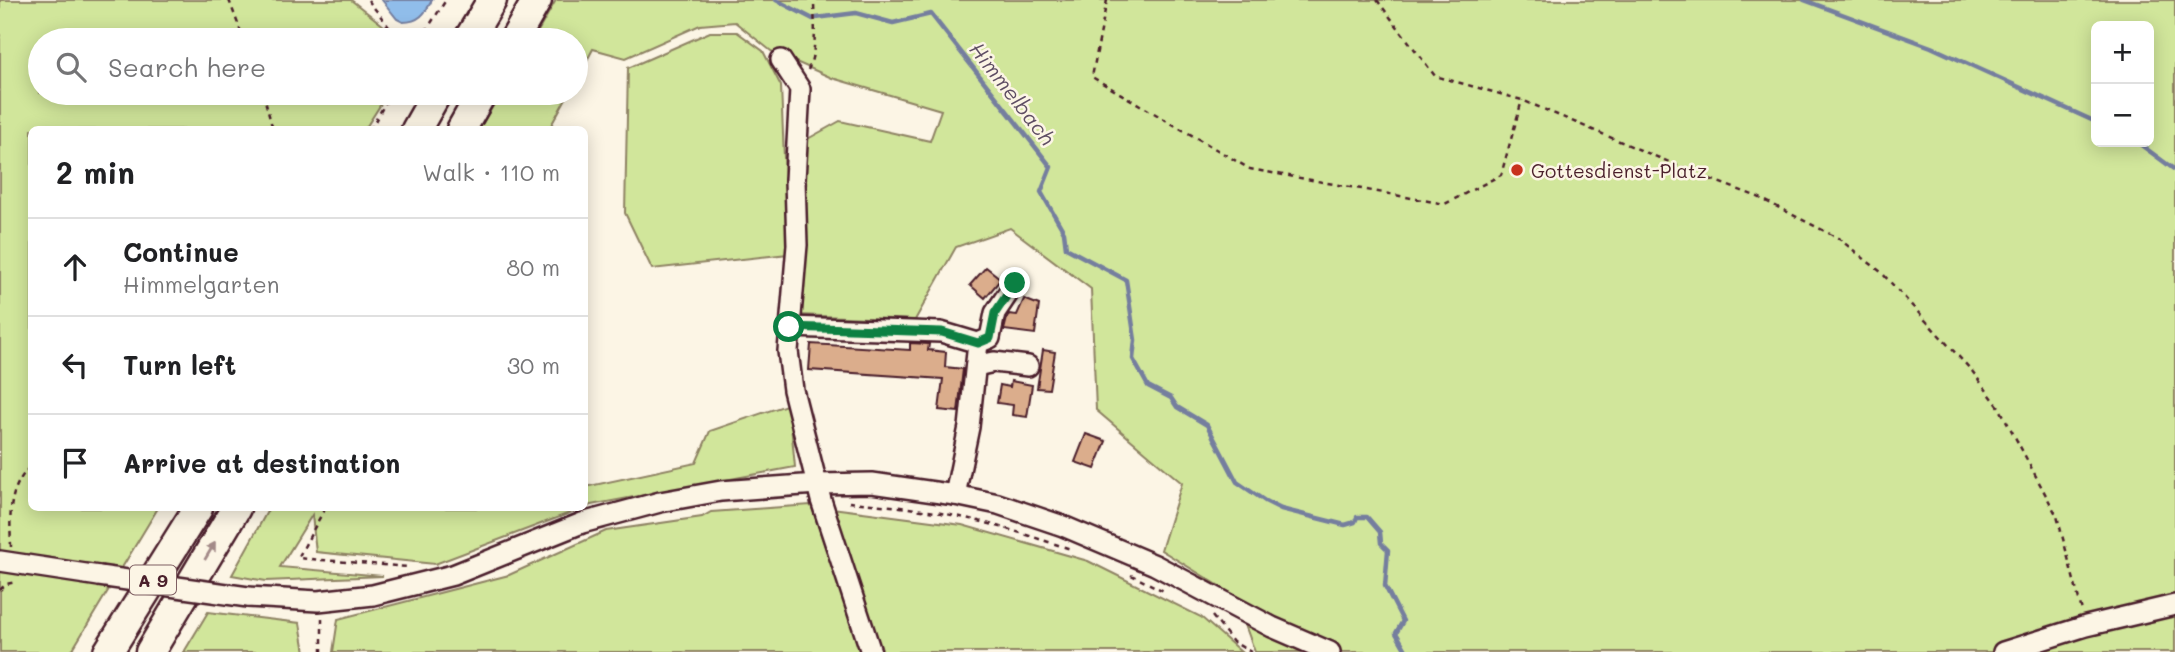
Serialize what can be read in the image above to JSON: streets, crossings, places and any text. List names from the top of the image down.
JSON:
{
  "streets": {
    "highway": ["A 9"]
  },
  "water": ["Himmelbach"],
  "places": ["Gottesdienst-Platz"],
  "page": {
    "map_buttons": ["+", "−"],
    "search": "Search here",
    "heading": ["2 min", "Walk · 110 m"],
    "list": [
      ["Continue", "Himmelgarten", "80 m"],
      ["Turn left", "30 m"],
      "Arrive at destination"
    ]
  }
}
